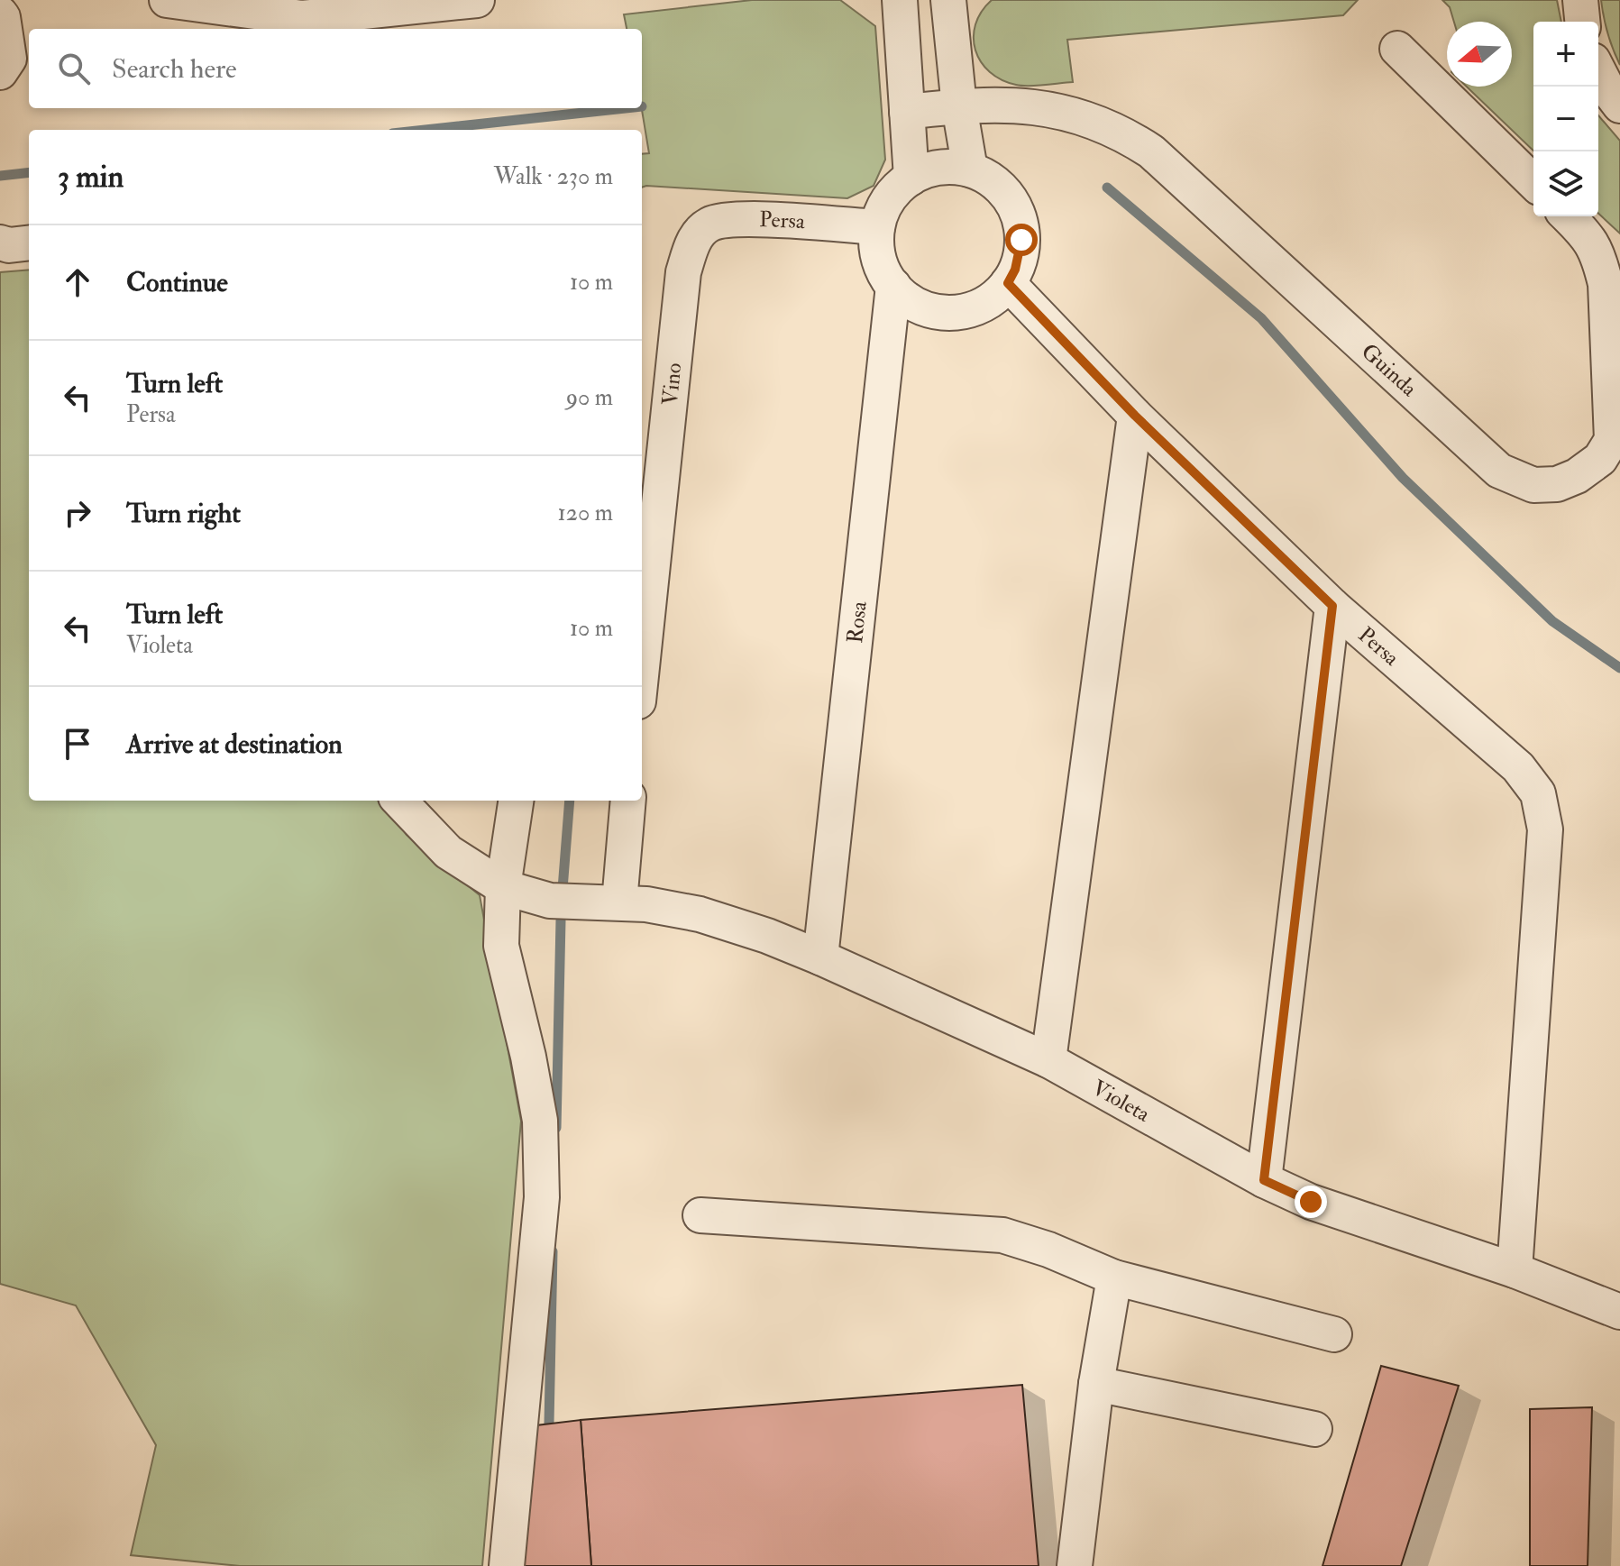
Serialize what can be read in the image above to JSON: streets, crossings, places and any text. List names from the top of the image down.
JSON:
{
  "streets": {
    "street": [
      "Persa",
      "Guinda",
      "Vino",
      "Rosa",
      "Violeta"
    ]
  },
  "crossings": [
    ["Persa", "Vino"],
    ["Persa", "Rosa"],
    ["Persa", "Violeta"],
    ["Rosa", "Violeta"]
  ],
  "north": "left",
  "page": {
    "map_buttons": ["+", "−"],
    "search": "Search here",
    "heading": ["3 min", "Walk · 230 m"],
    "list": [
      ["Continue", "10 m"],
      ["Turn left", "Persa", "90 m"],
      ["Turn right", "120 m"],
      ["Turn left", "Violeta", "10 m"],
      "Arrive at destination"
    ]
  }
}
